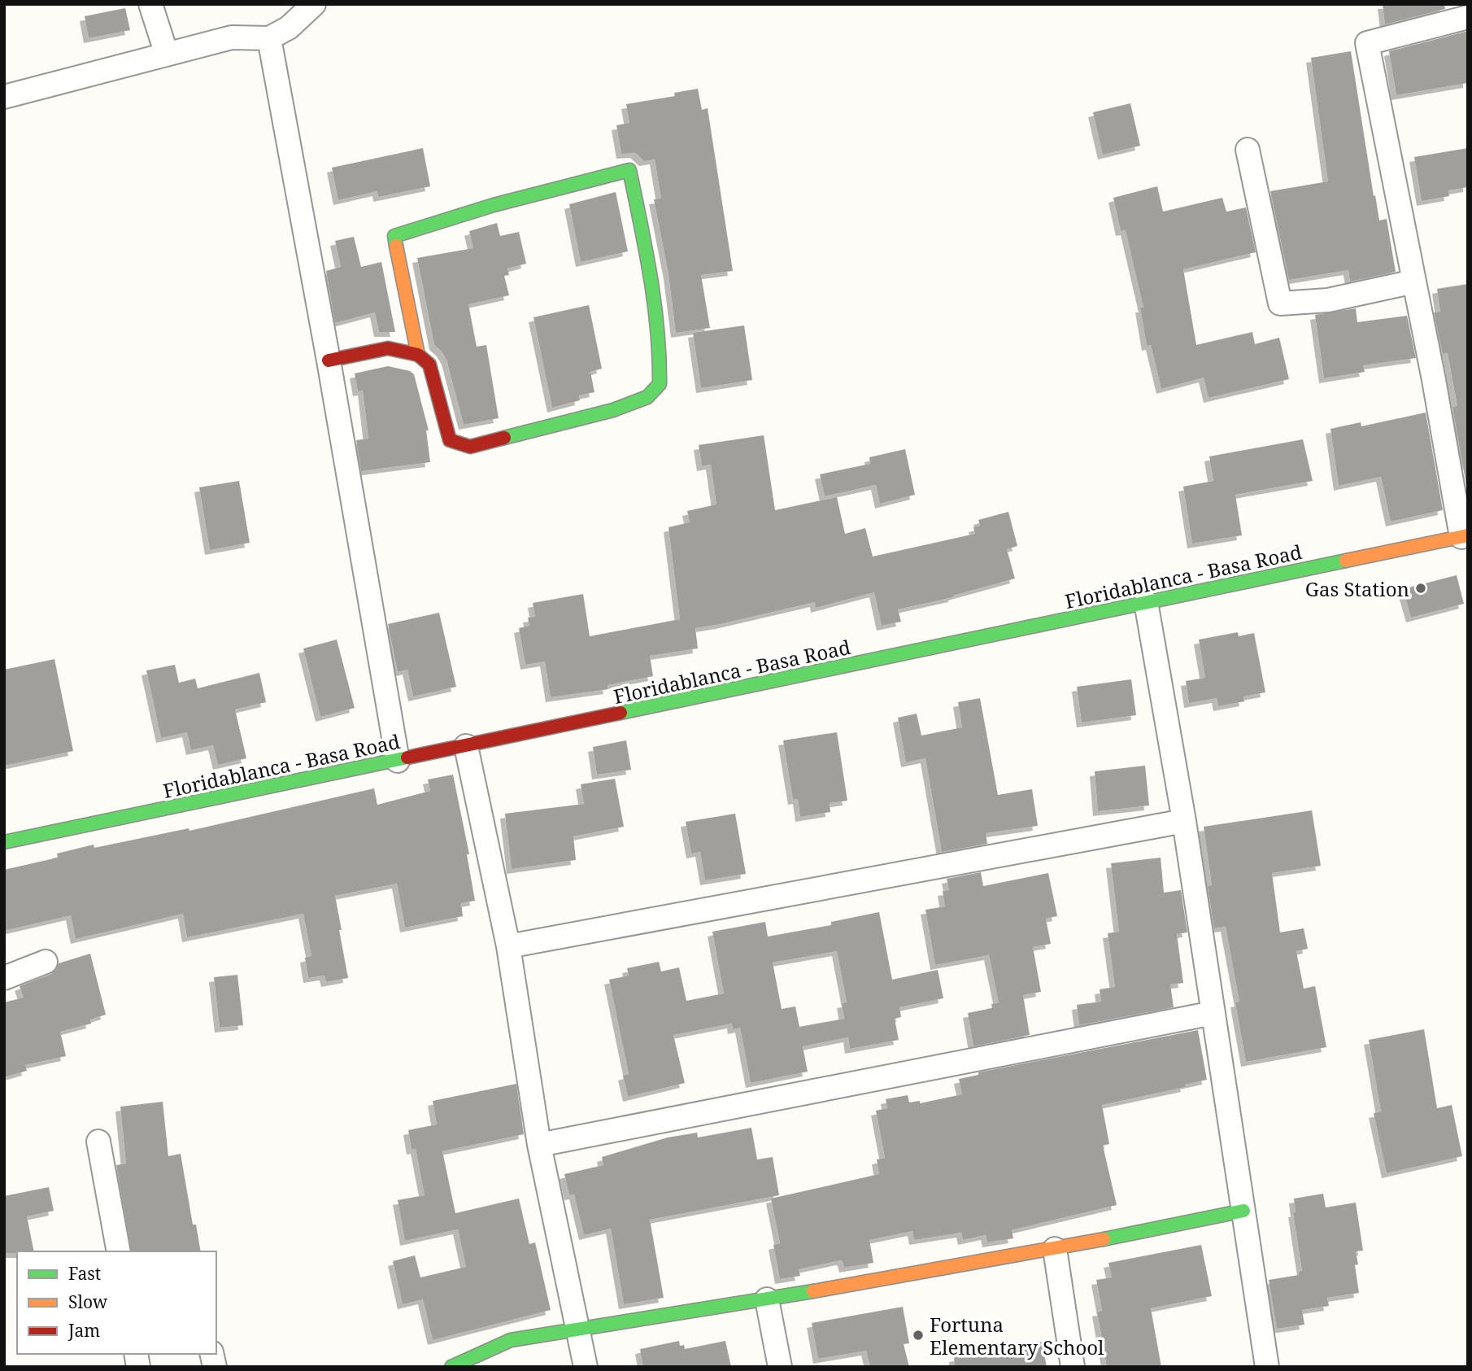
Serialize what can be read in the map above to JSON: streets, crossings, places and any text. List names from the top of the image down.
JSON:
{
  "streets": {
    "street": ["Floridablanca - Basa Road"]
  },
  "places": ["Gas Station", "Fortuna Elementary School"],
  "legend": ["Fast", "Slow", "Jam"]
}
